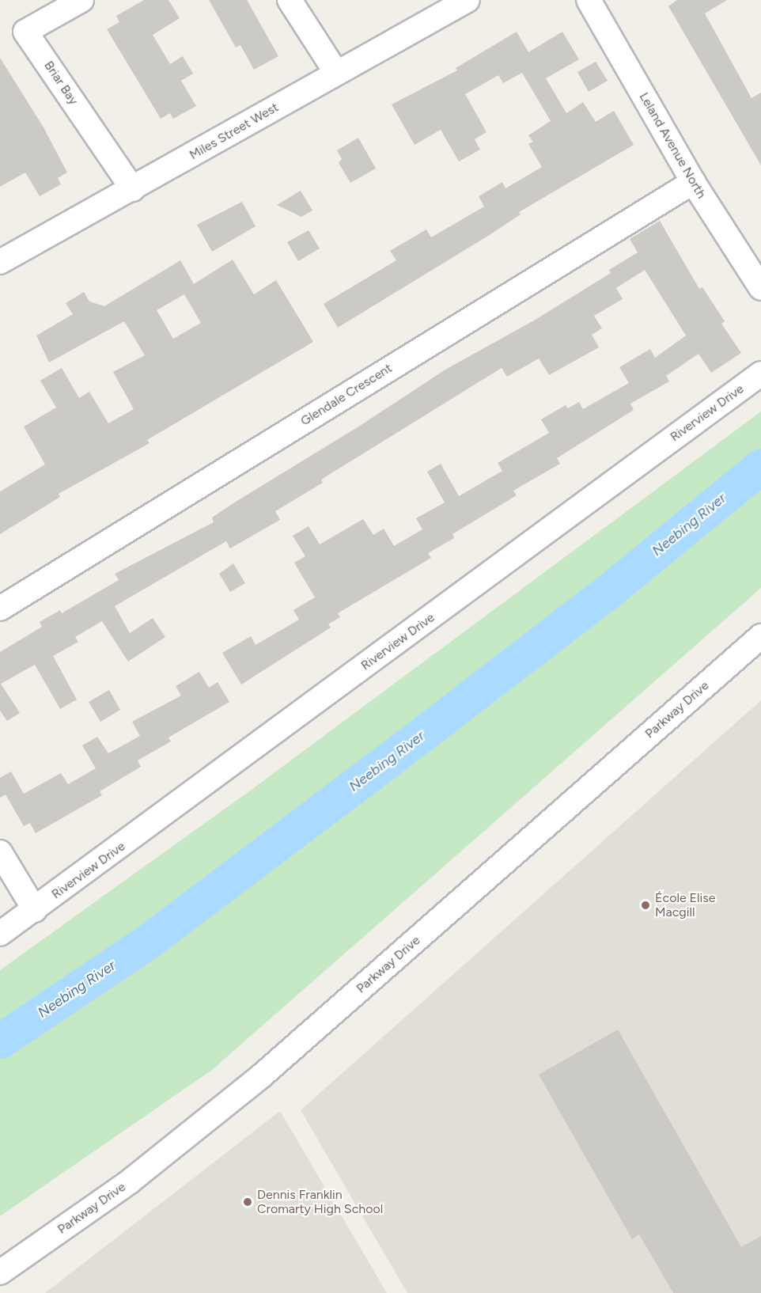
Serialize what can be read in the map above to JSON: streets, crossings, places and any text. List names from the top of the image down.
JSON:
{
  "streets": {
    "street": [
      "Briar Bay",
      "Miles Street West",
      "Leland Avenue North",
      "Glendale Crescent",
      "Riverview Drive",
      "Parkway Drive"
    ]
  },
  "crossings": [
    ["Briar Bay", "Miles Street West"],
    ["Leland Avenue North", "Glendale Crescent"]
  ],
  "water": ["Neebing River"],
  "places": ["École Elise Macgill", "Dennis Franklin Cromarty High School"]
}
